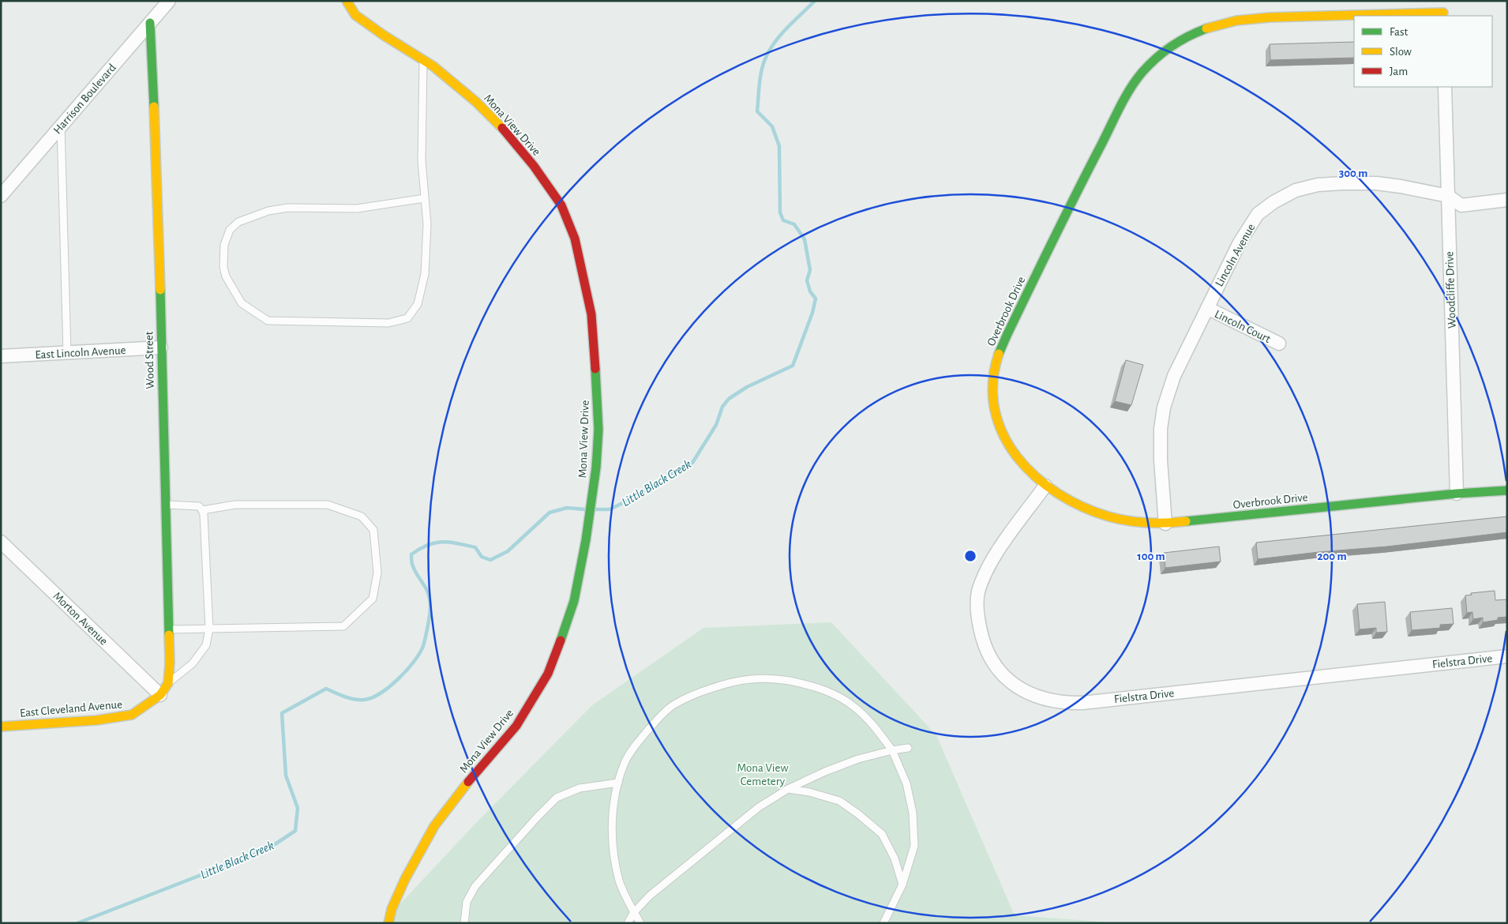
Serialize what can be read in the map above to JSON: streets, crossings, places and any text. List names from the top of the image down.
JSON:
{
  "streets": {
    "street": [
      "Harrison Boulevard",
      "Mona View Drive",
      "Lincoln Avenue",
      "Woodcliffe Drive",
      "Overbrook Drive",
      "Lincoln Court",
      "East Lincoln Avenue",
      "Wood Street",
      "Morton Avenue",
      "Fielstra Drive",
      "East Cleveland Avenue"
    ]
  },
  "crossings": [
    ["Harrison Boulevard", "Wood Street"],
    ["Lincoln Avenue", "Woodcliffe Drive"],
    ["Lincoln Avenue", "Overbrook Drive"],
    ["Lincoln Avenue", "Lincoln Court"],
    ["Woodcliffe Drive", "Overbrook Drive"],
    ["Overbrook Drive", "Fielstra Drive"],
    ["East Lincoln Avenue", "Wood Street"],
    ["Wood Street", "Morton Avenue"],
    ["Wood Street", "East Cleveland Avenue"],
    ["Morton Avenue", "East Cleveland Avenue"]
  ],
  "water": ["Little Black Creek"],
  "parks": ["Mona View Cemetery"],
  "legend": ["Fast", "Slow", "Jam"],
  "rings": ["300 m", "100 m", "200 m"]
}
